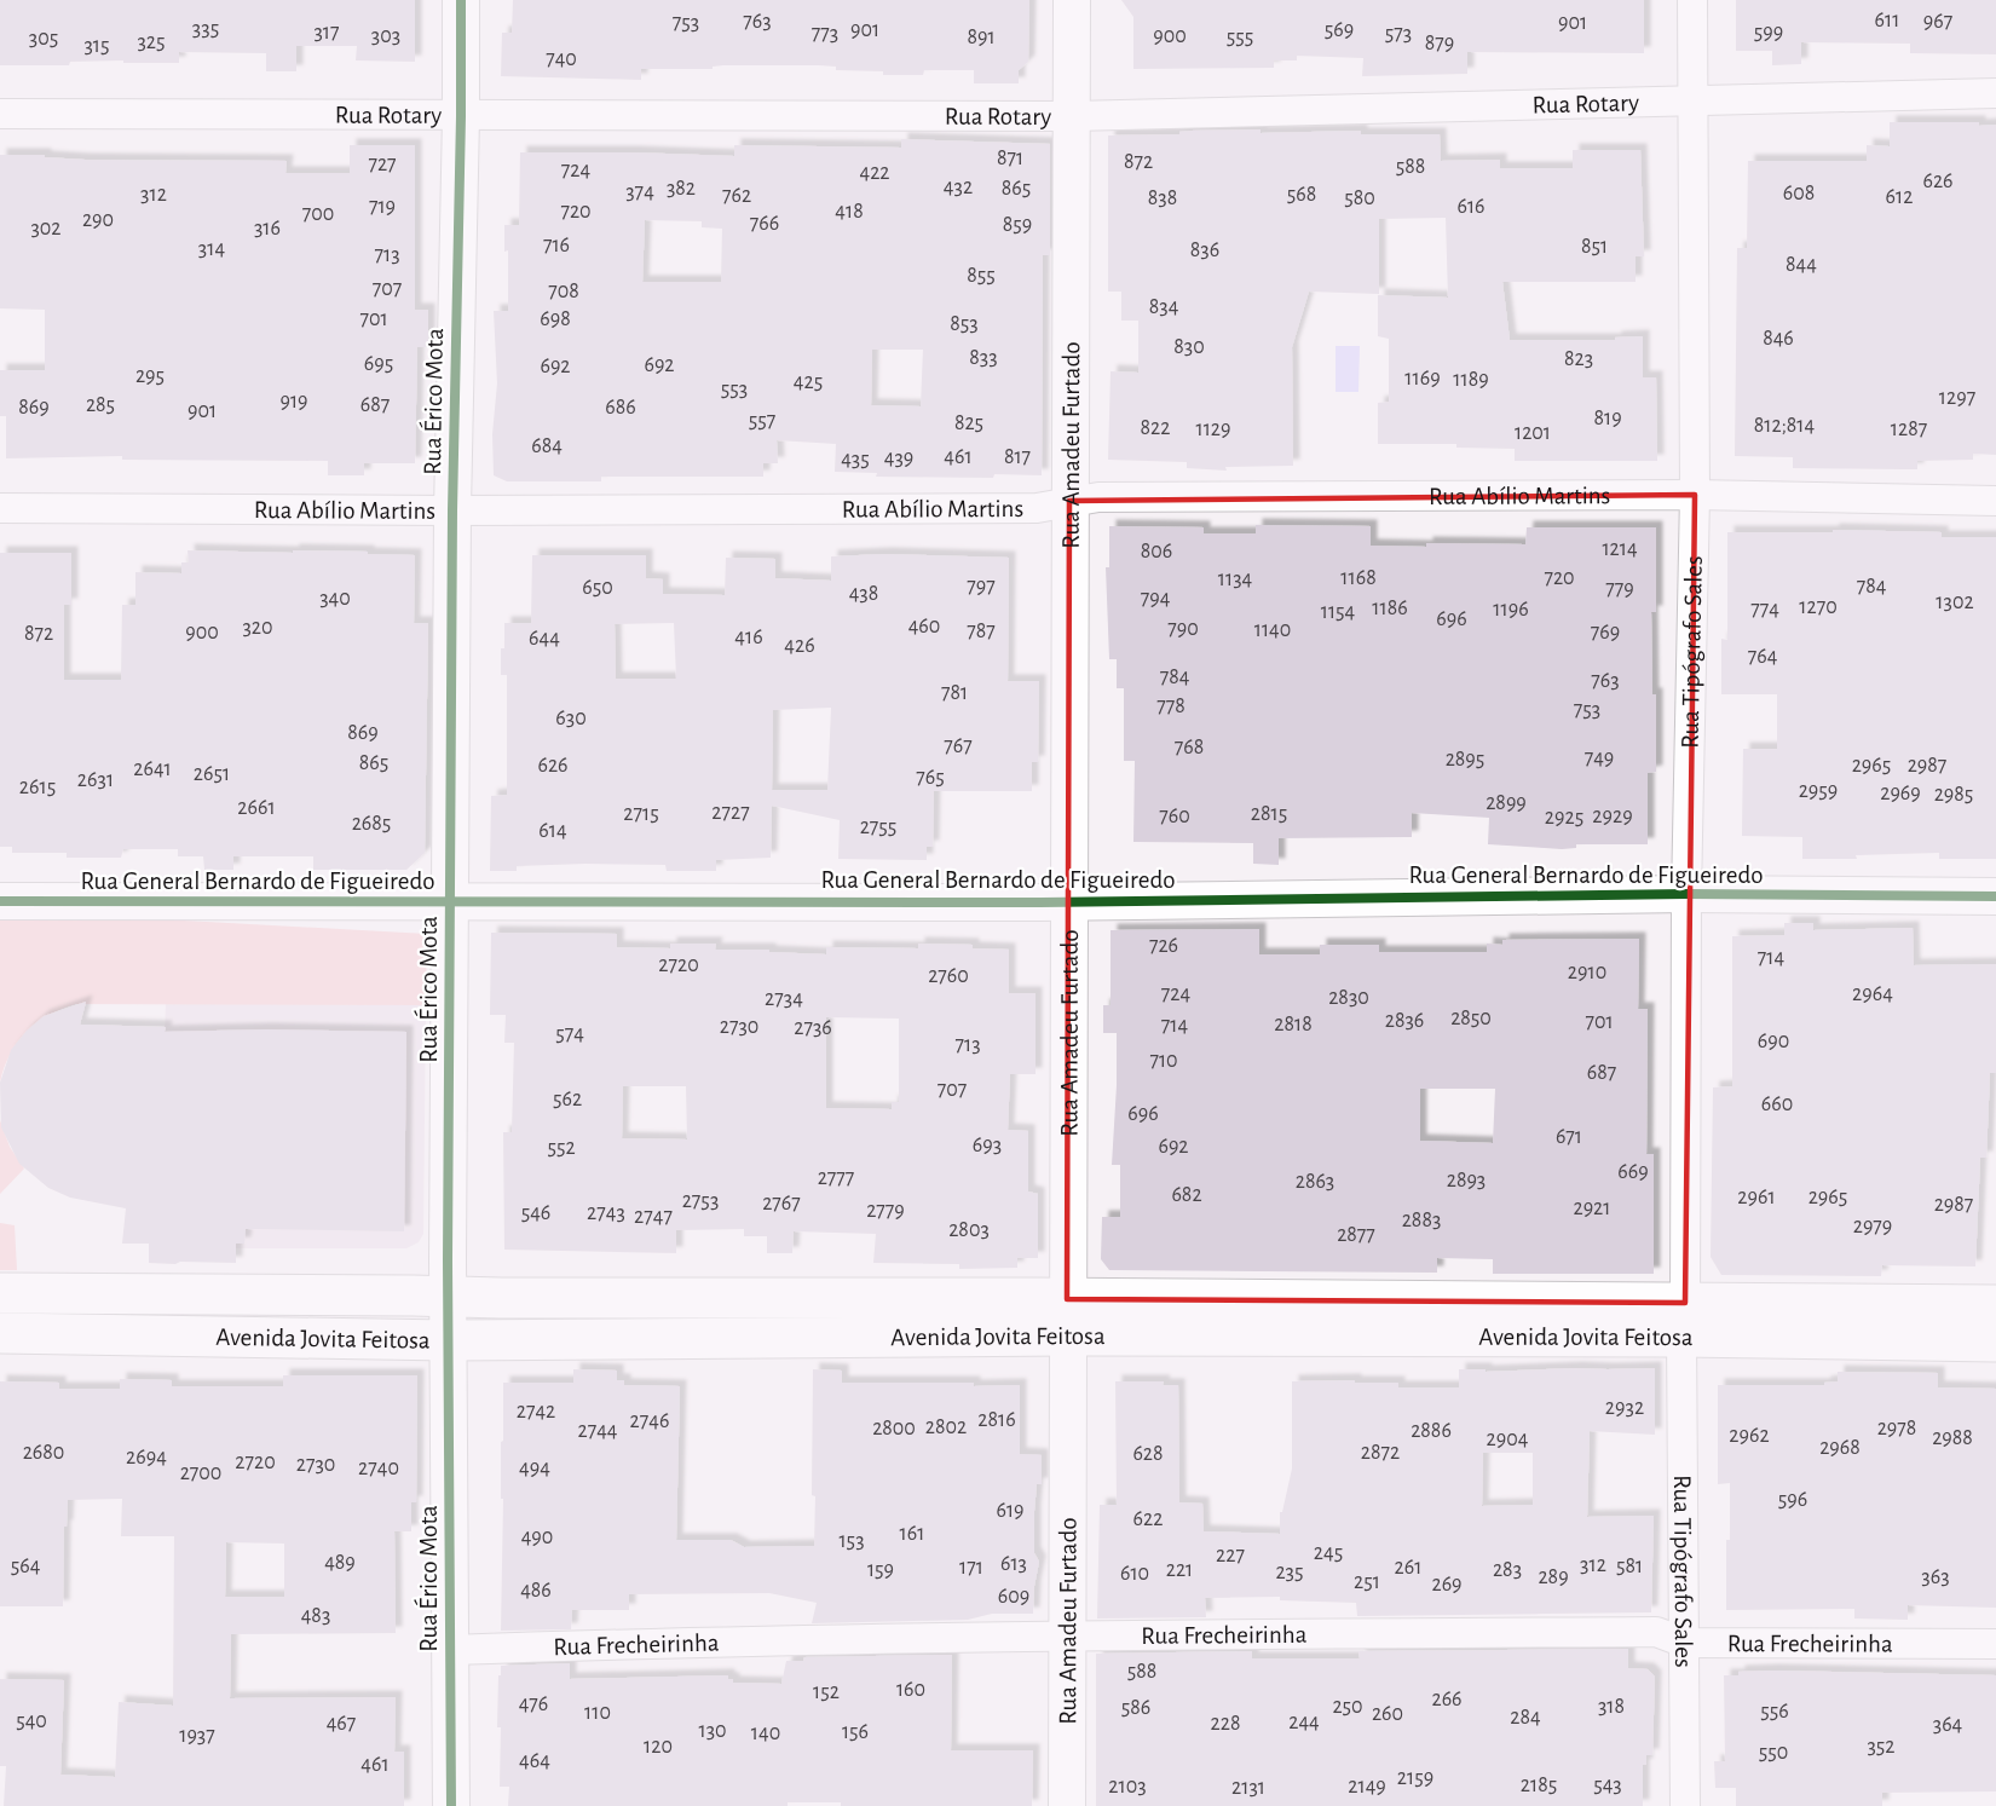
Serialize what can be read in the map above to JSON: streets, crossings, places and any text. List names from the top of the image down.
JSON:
{
  "streets": {
    "main road": ["Avenida Jovita Feitosa"],
    "street": [
      "Rua Rotary",
      "Rua Érico Mota",
      "Rua Amadeu Furtado",
      "Rua Abílio Martins",
      "Rua Tipógrafo Sales",
      "Rua General Bernardo de Figueiredo",
      "Rua Frecheirinha"
    ]
  },
  "crossings": [
    ["Rua Rotary", "Rua Érico Mota"],
    ["Rua Rotary", "Rua Amadeu Furtado"],
    ["Rua Rotary", "Rua Tipógrafo Sales"],
    ["Rua Érico Mota", "Rua Abílio Martins"],
    ["Rua Érico Mota", "Rua General Bernardo de Figueiredo"],
    ["Rua Érico Mota", "Avenida Jovita Feitosa"],
    ["Rua Érico Mota", "Rua Frecheirinha"],
    ["Rua Amadeu Furtado", "Rua Abílio Martins"],
    ["Rua Amadeu Furtado", "Rua General Bernardo de Figueiredo"],
    ["Rua Amadeu Furtado", "Avenida Jovita Feitosa"],
    ["Rua Amadeu Furtado", "Rua Frecheirinha"],
    ["Rua Abílio Martins", "Rua Tipógrafo Sales"],
    ["Rua Tipógrafo Sales", "Rua General Bernardo de Figueiredo"],
    ["Rua Tipógrafo Sales", "Avenida Jovita Feitosa"],
    ["Rua Tipógrafo Sales", "Rua Frecheirinha"]
  ],
  "house_numbers": [
    "611",
    "763",
    "967",
    "753",
    "901",
    "335",
    "901",
    "569",
    "317",
    "599",
    "773",
    "573",
    "303",
    "900",
    "891",
    "555",
    "305",
    "325",
    "879",
    "315",
    "740",
    "871",
    "872",
    "727",
    "588",
    "724",
    "422",
    "626",
    "432",
    "382",
    "865",
    "374",
    "608",
    "312",
    "568",
    "762",
    "612",
    "838",
    "580",
    "719",
    "616",
    "720",
    "418",
    "700",
    "290",
    "766",
    "859",
    "302",
    "316",
    "716",
    "851",
    "314",
    "836",
    "713",
    "844",
    "855",
    "707",
    "708",
    "834",
    "701",
    "698",
    "853",
    "846",
    "830",
    "833",
    "823",
    "695",
    "692",
    "692",
    "295",
    "1169",
    "1189",
    "425",
    "553",
    "1297",
    "919",
    "285",
    "687",
    "869",
    "686",
    "901",
    "819",
    "557",
    "825",
    "812;814",
    "822",
    "1129",
    "1287",
    "1201",
    "684",
    "461",
    "817",
    "439",
    "435",
    "1214",
    "806",
    "1168",
    "720",
    "1134",
    "797",
    "784",
    "650",
    "779",
    "438",
    "340",
    "794",
    "1302",
    "1270",
    "1186",
    "1196",
    "774",
    "1154",
    "696",
    "460",
    "320",
    "790",
    "1140",
    "787",
    "900",
    "769",
    "872",
    "416",
    "644",
    "426",
    "764",
    "784",
    "763",
    "781",
    "778",
    "753",
    "630",
    "869",
    "767",
    "768",
    "749",
    "2895",
    "865",
    "626",
    "2965",
    "2987",
    "2641",
    "2651",
    "765",
    "2631",
    "2615",
    "2959",
    "2969",
    "2985",
    "2899",
    "2661",
    "2727",
    "2715",
    "2815",
    "760",
    "2929",
    "2925",
    "2685",
    "2755",
    "614",
    "726",
    "714",
    "2720",
    "2910",
    "2760",
    "724",
    "2964",
    "2830",
    "2734",
    "2850",
    "2836",
    "701",
    "2818",
    "714",
    "2730",
    "2736",
    "574",
    "690",
    "713",
    "710",
    "687",
    "707",
    "562",
    "660",
    "696",
    "671",
    "693",
    "692",
    "552",
    "669",
    "2777",
    "2893",
    "2863",
    "682",
    "2961",
    "2965",
    "2753",
    "2767",
    "2987",
    "2921",
    "2779",
    "546",
    "2743",
    "2747",
    "2883",
    "2979",
    "2803",
    "2877",
    "2932",
    "2742",
    "2816",
    "2746",
    "2802",
    "2800",
    "2978",
    "2744",
    "2886",
    "2962",
    "2988",
    "2904",
    "2968",
    "2680",
    "2872",
    "628",
    "2694",
    "2720",
    "2730",
    "2740",
    "494",
    "2700",
    "596",
    "619",
    "622",
    "161",
    "490",
    "153",
    "245",
    "227",
    "489",
    "613",
    "312",
    "564",
    "581",
    "171",
    "261",
    "159",
    "221",
    "283",
    "235",
    "610",
    "289",
    "363",
    "251",
    "269",
    "486",
    "609",
    "483",
    "588",
    "160",
    "152",
    "266",
    "476",
    "250",
    "318",
    "586",
    "556",
    "110",
    "260",
    "284",
    "540",
    "244",
    "467",
    "228",
    "364",
    "130",
    "156",
    "140",
    "1937",
    "120",
    "352",
    "550",
    "464",
    "461",
    "2159",
    "2185",
    "543",
    "2103",
    "2149",
    "2131"
  ]
}
